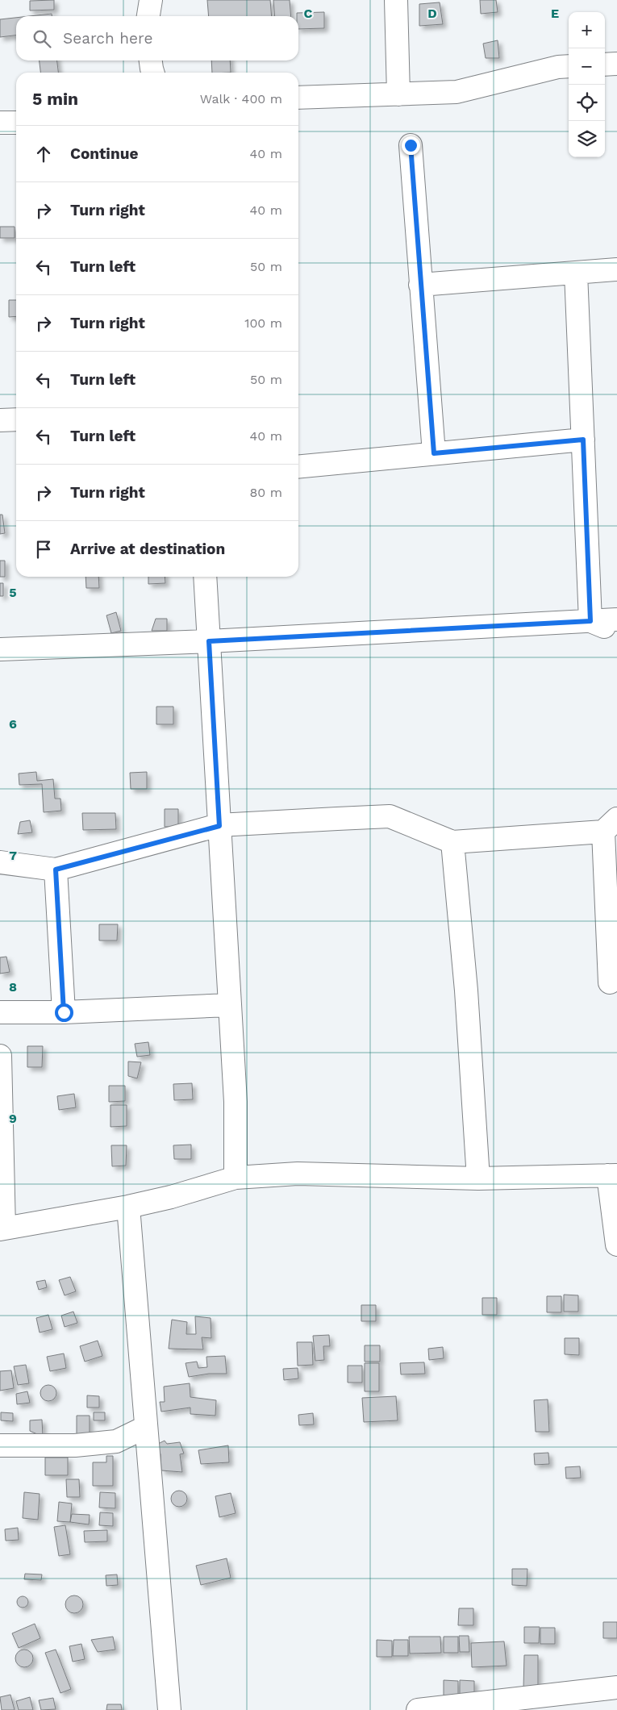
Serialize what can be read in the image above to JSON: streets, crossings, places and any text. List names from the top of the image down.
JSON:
{
  "page": {
    "map_buttons": ["+", "−"],
    "search": "Search here",
    "heading": ["5 min", "Walk · 400 m"],
    "list": [
      ["Continue", "40 m"],
      ["Turn right", "40 m"],
      ["Turn left", "50 m"],
      ["Turn right", "100 m"],
      ["Turn left", "50 m"],
      ["Turn left", "40 m"],
      ["Turn right", "80 m"],
      "Arrive at destination"
    ]
  },
  "grid": {
    "columns": ["C", "D", "E"],
    "rows": [
      "5",
      "6",
      "7",
      "8",
      "9"
    ]
  }
}
